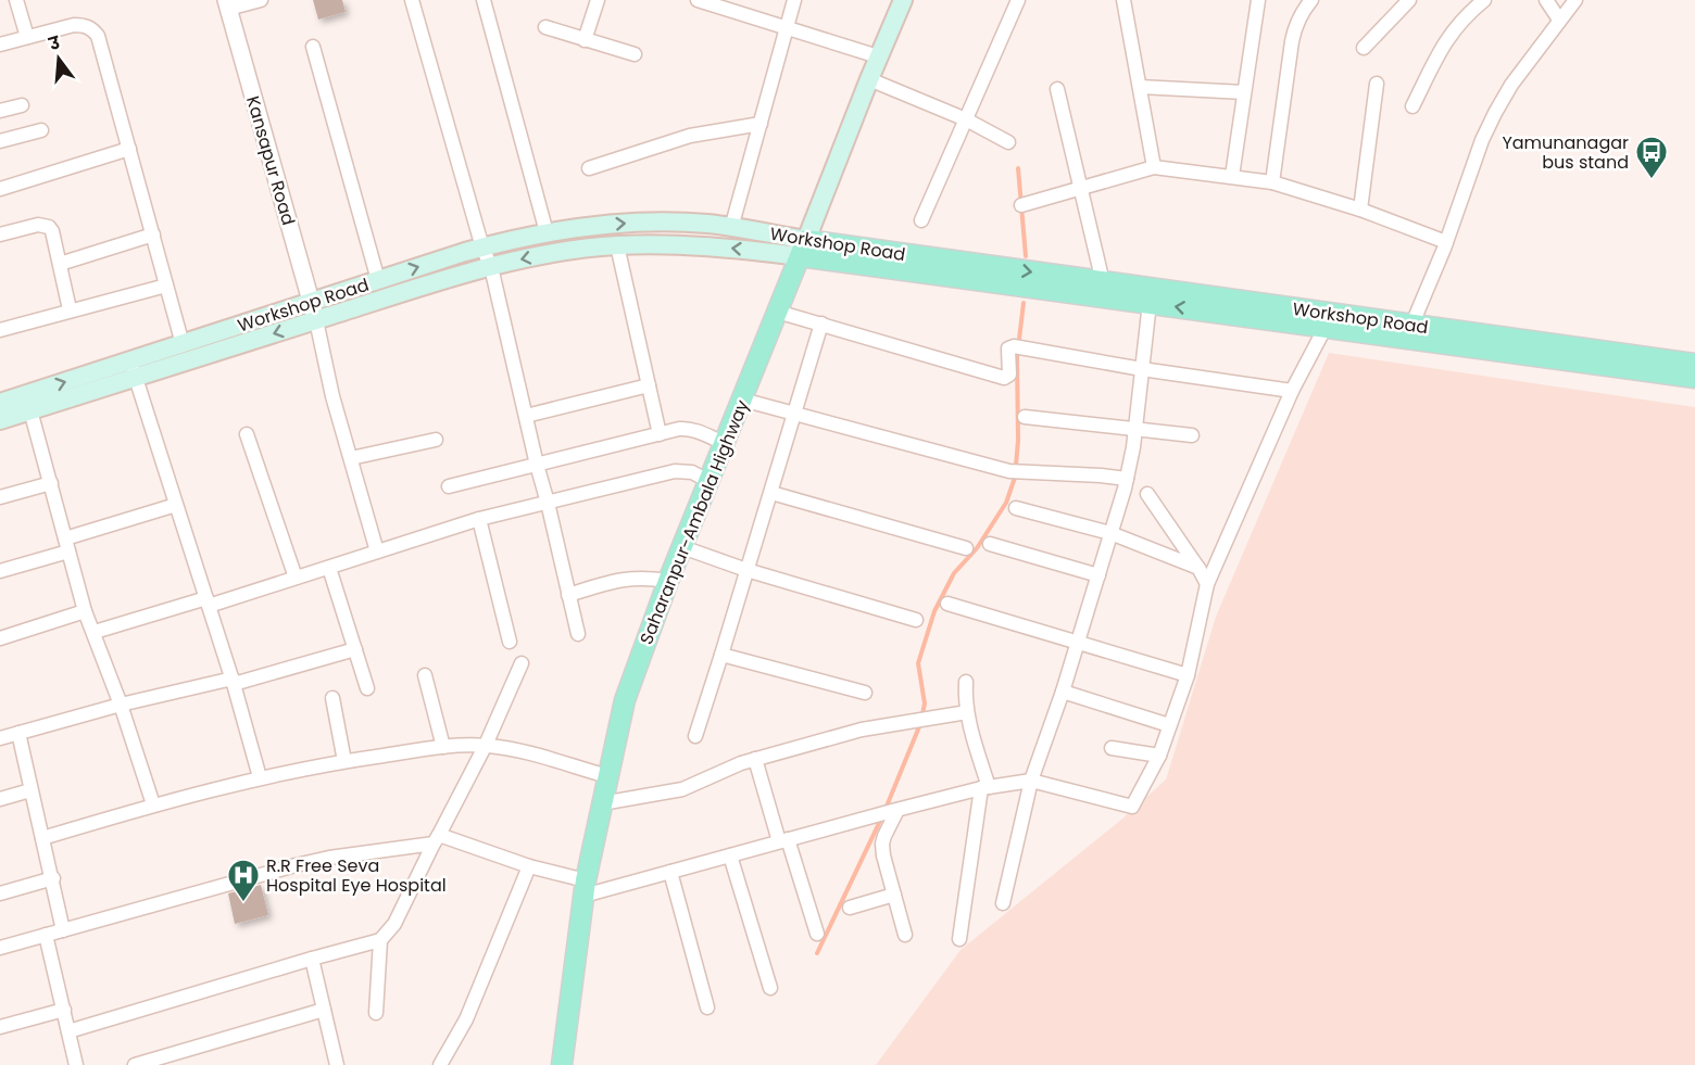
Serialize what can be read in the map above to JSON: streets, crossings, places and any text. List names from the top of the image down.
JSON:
{
  "streets": {
    "main road": ["Workshop Road", "Saharanpur-Ambala Highway"],
    "street": ["Kansapur Road"]
  },
  "crossings": [
    ["Kansapur Road", "Workshop Road"],
    ["Workshop Road", "Saharanpur-Ambala Highway"]
  ],
  "places": {
    "bus stop": ["Yamunanagar bus stand"],
    "hospital": ["R.R Free Seva Hospital Eye Hospital"]
  },
  "north": "top"
}
